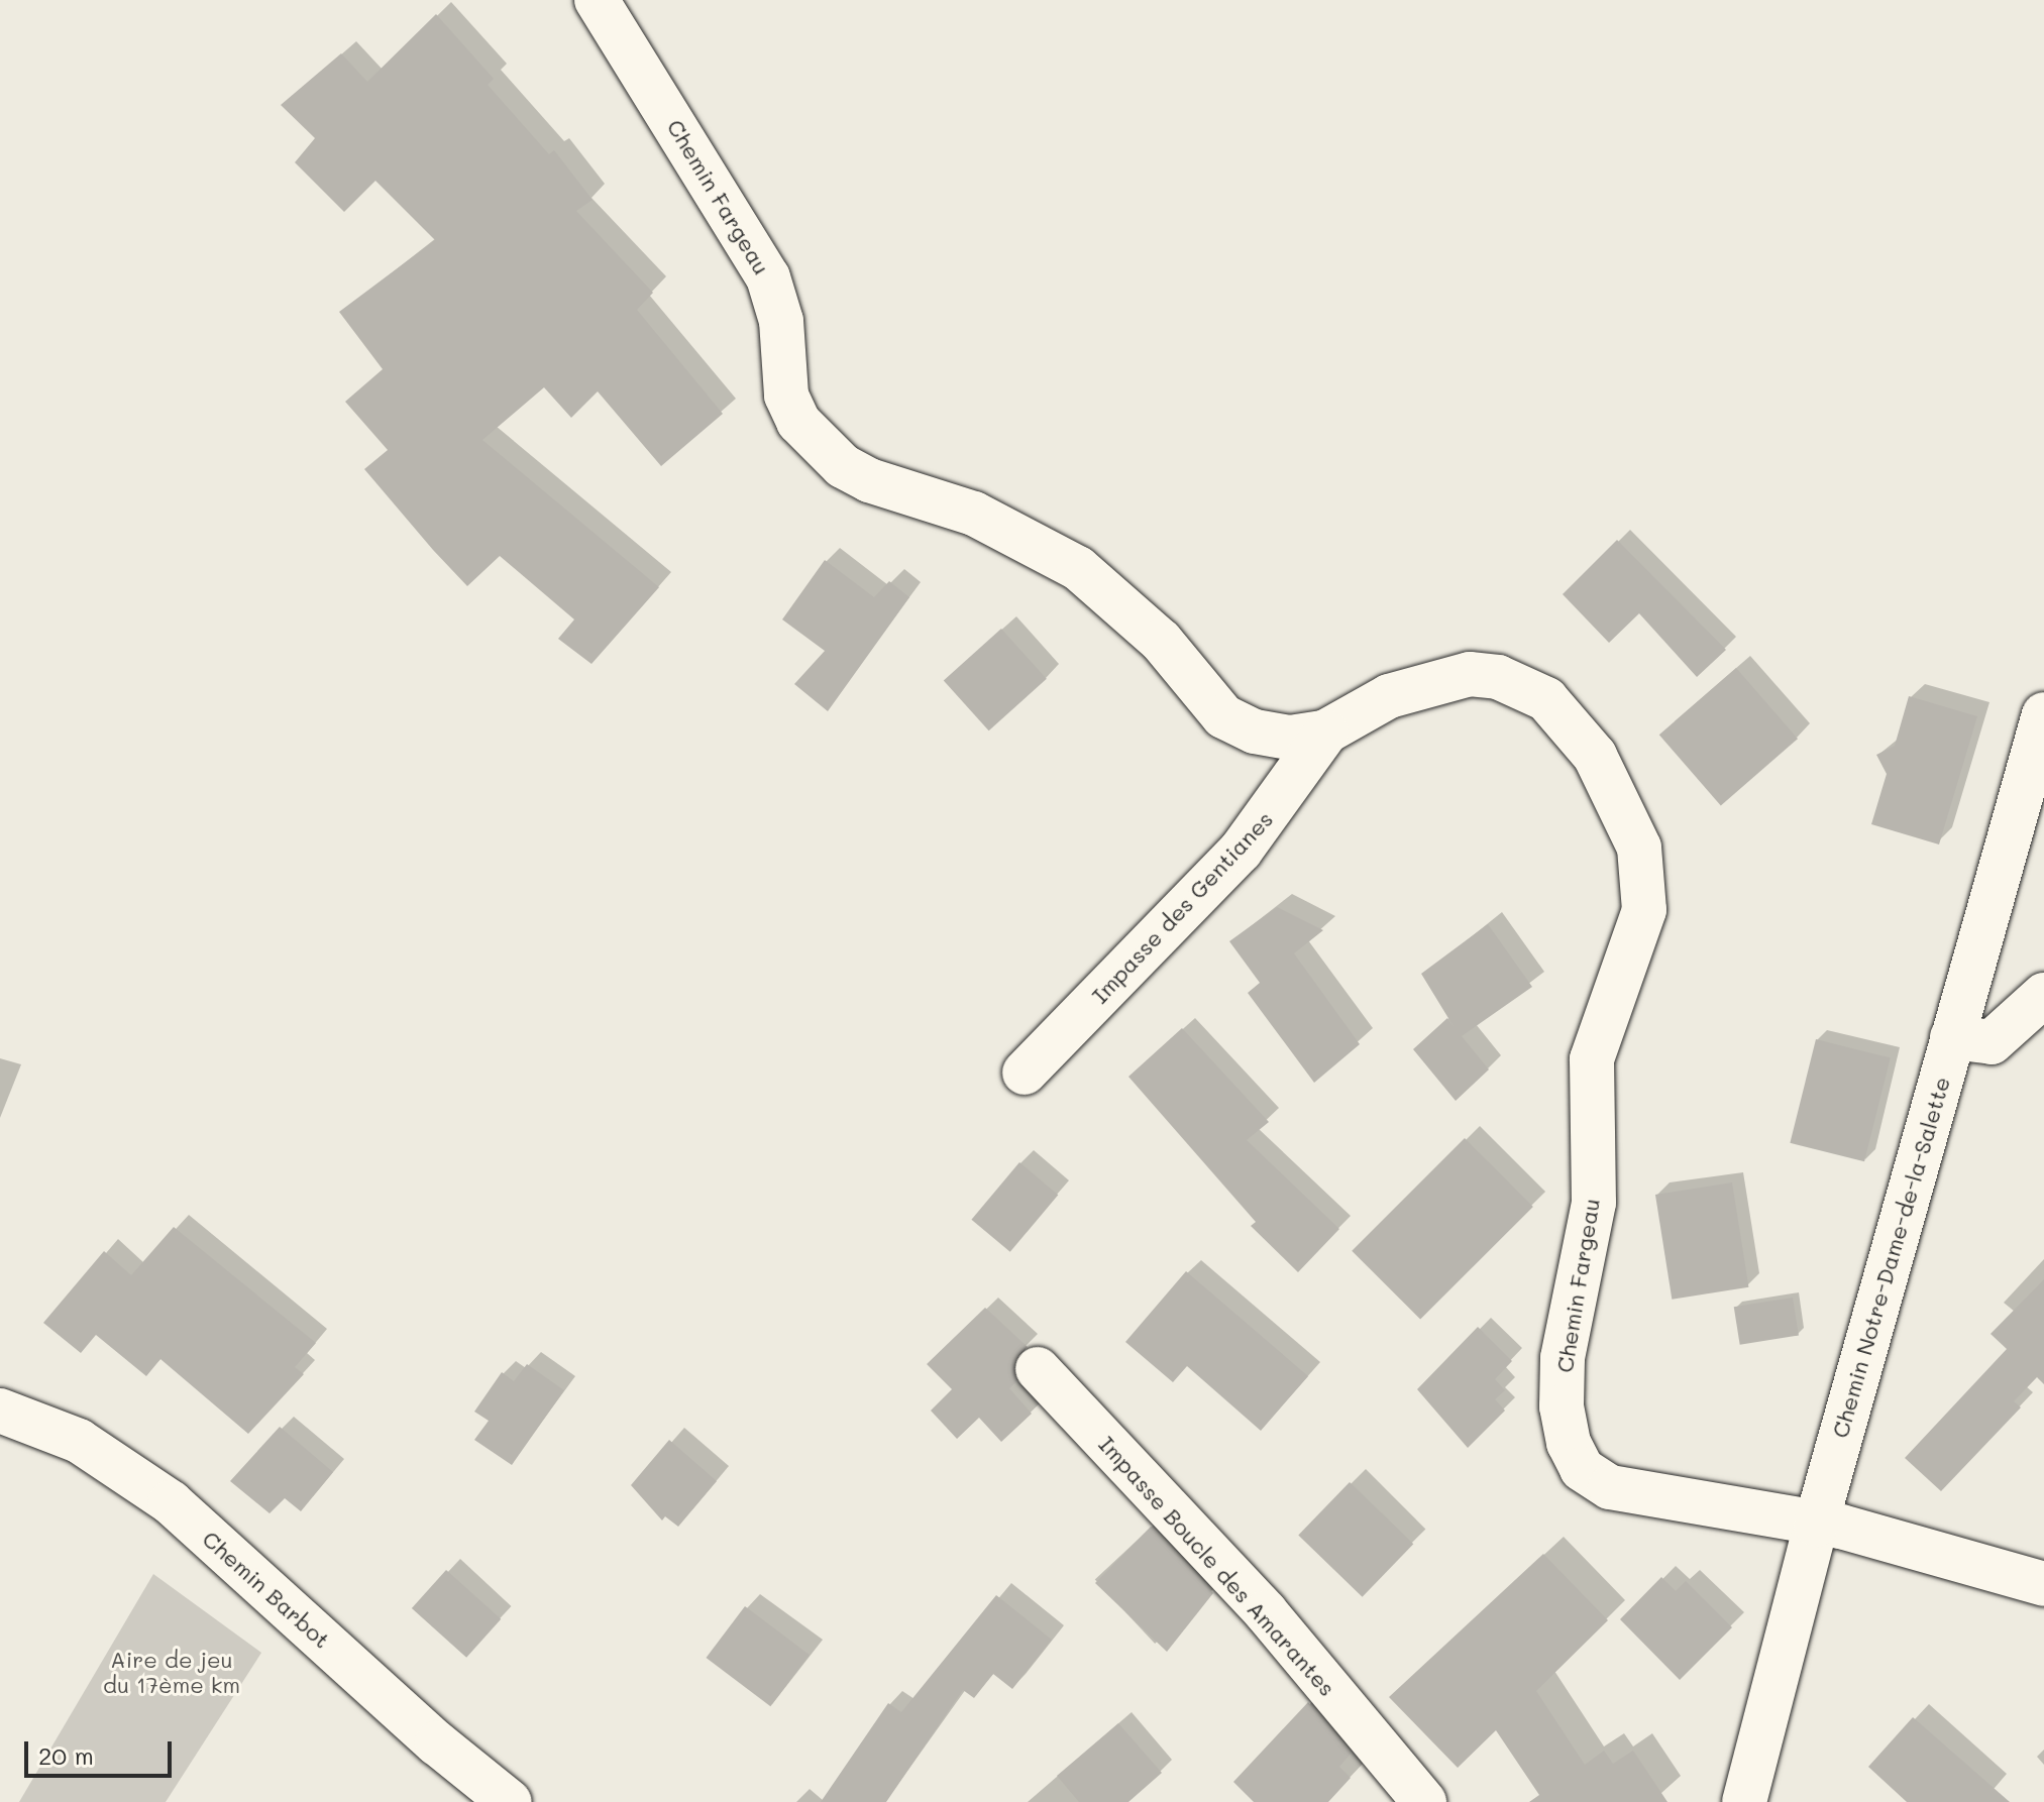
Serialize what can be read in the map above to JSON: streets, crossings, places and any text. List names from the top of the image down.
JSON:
{
  "streets": {
    "street": [
      "Chemin Fargeau",
      "Impasse des Gentianes",
      "Chemin Notre-Dame-de-la-Salette",
      "Impasse Boucle des Amarantes",
      "Chemin Barbot"
    ]
  },
  "crossings": [
    ["Chemin Fargeau", "Impasse des Gentianes"],
    ["Chemin Fargeau", "Chemin Notre-Dame-de-la-Salette"]
  ],
  "parks": ["Aire de jeu du 17ème km"],
  "scale_bar": "20 m"
}
